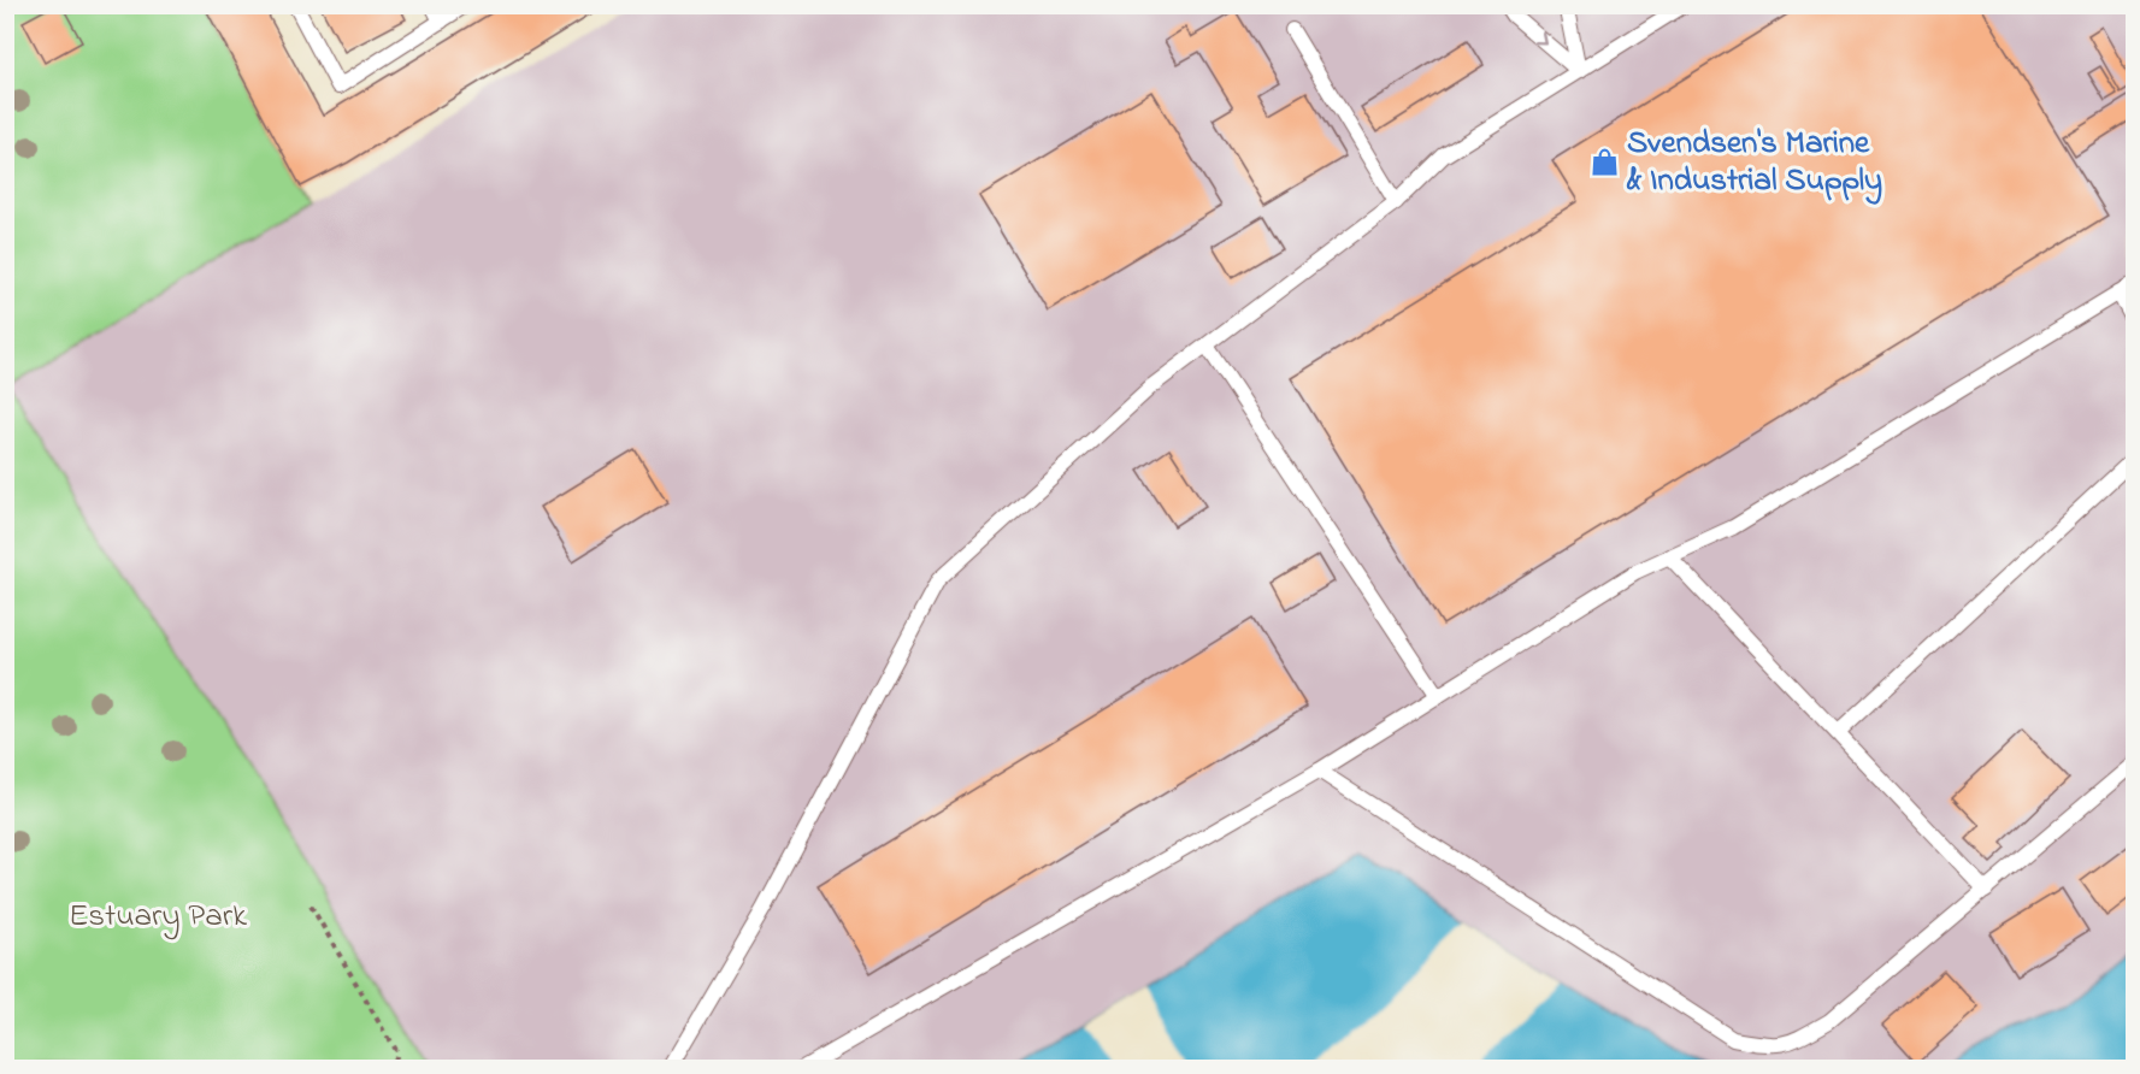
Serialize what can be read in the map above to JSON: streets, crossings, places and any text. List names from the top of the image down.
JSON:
{
  "parks": ["Estuary Park"],
  "places": {
    "shop": ["Svendsen's Marine & Industrial Supply"]
  }
}
